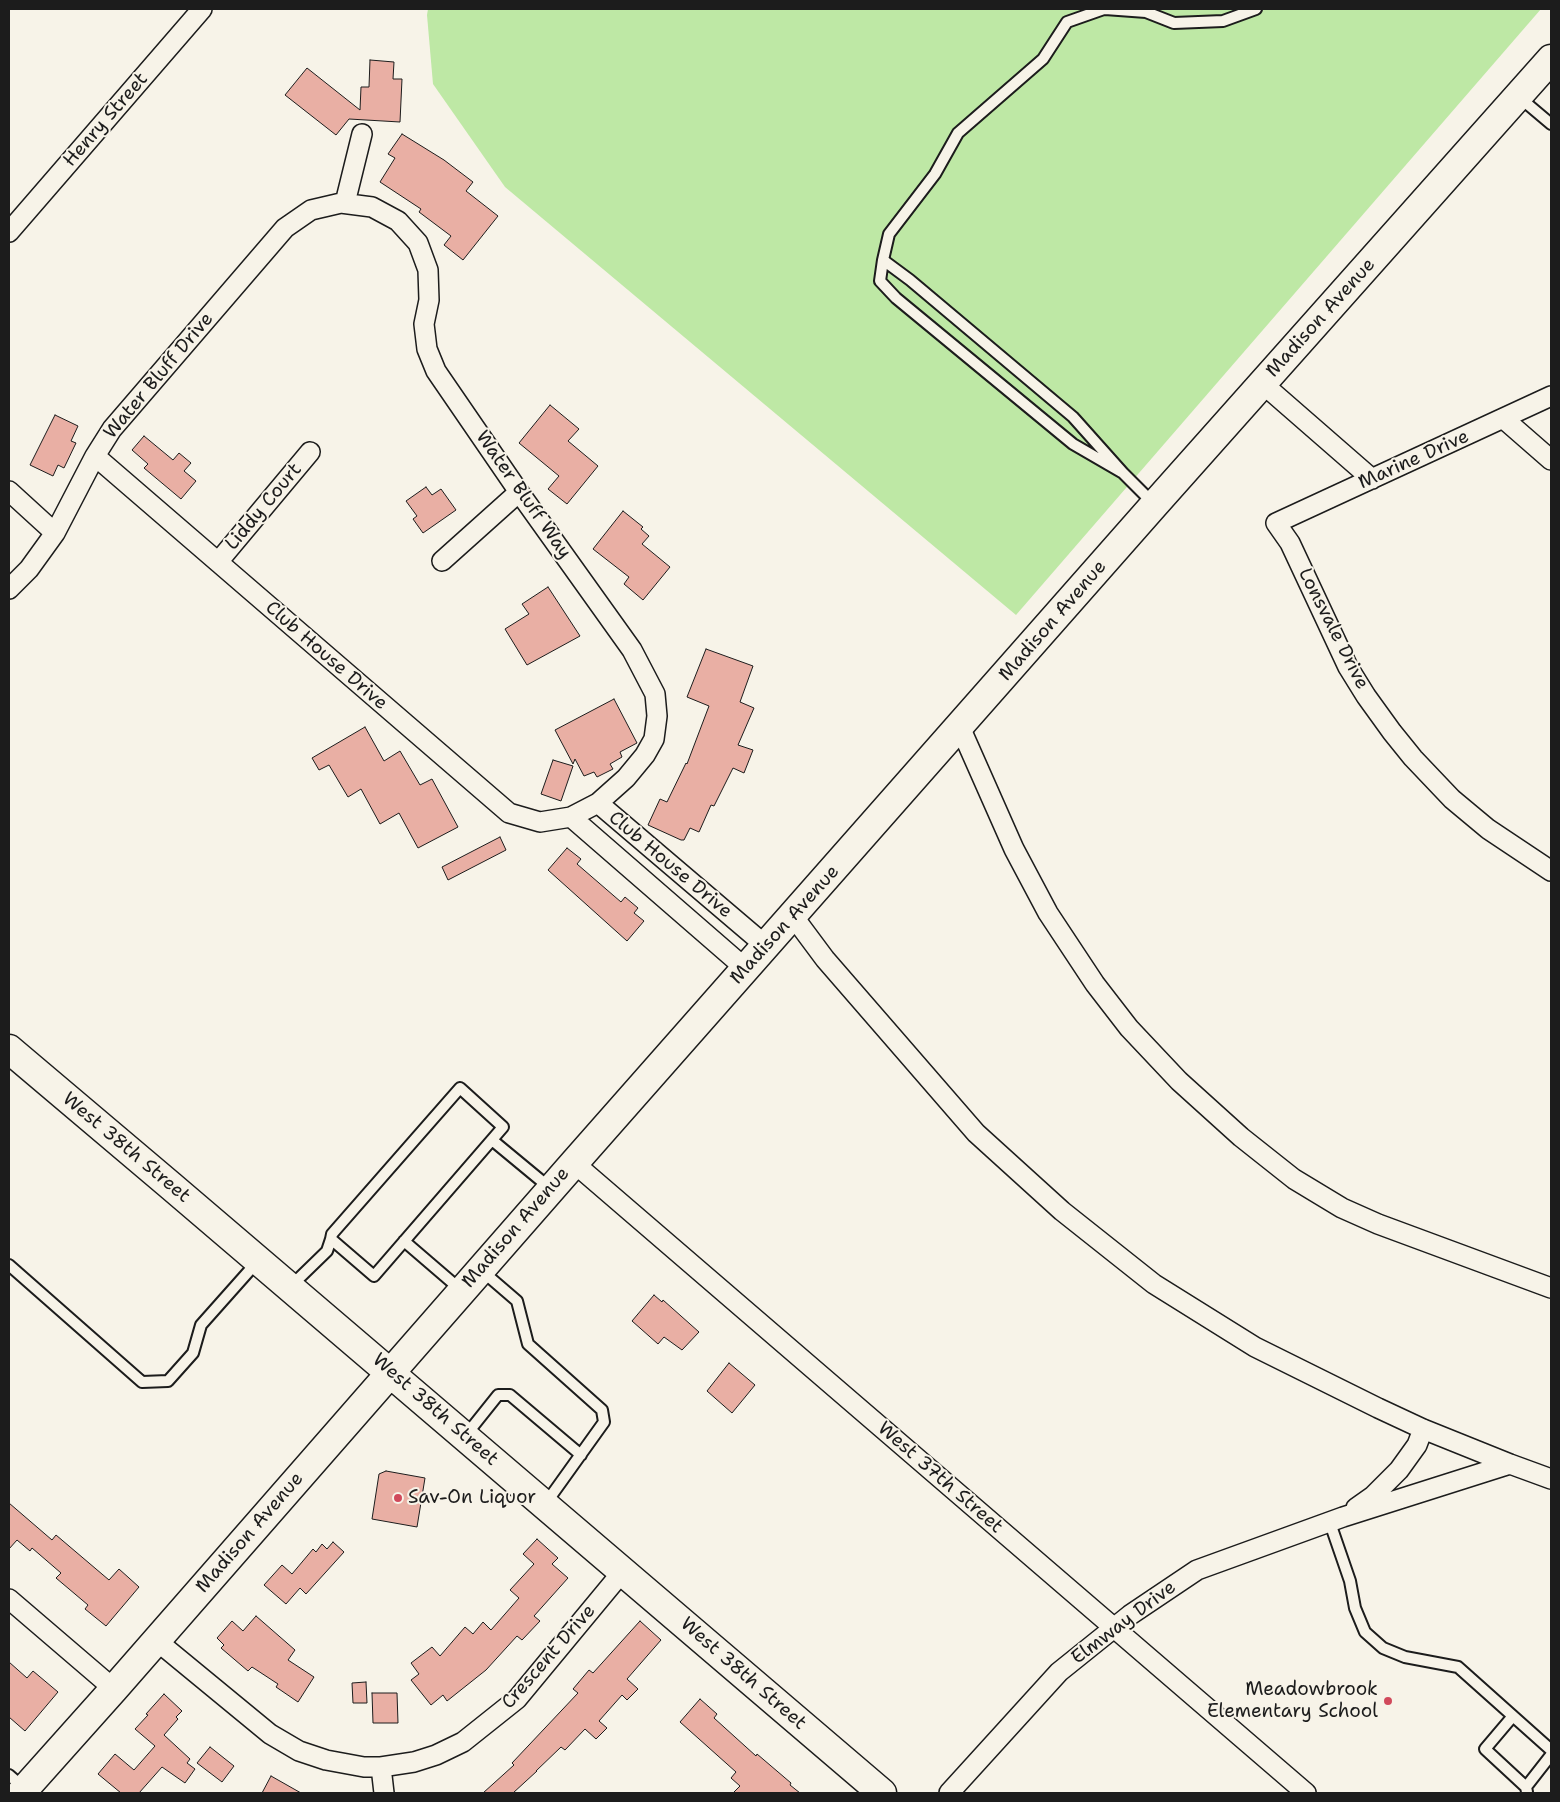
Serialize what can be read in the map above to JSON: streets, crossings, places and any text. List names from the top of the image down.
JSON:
{
  "streets": {
    "street": [
      "Henry Street",
      "Madison Avenue",
      "Water Bluff Drive",
      "Marine Drive",
      "Water Bluff Way",
      "Liddy Court",
      "Lonsvale Drive",
      "Club House Drive",
      "West 38th Street",
      "West 37th Street",
      "Elmway Drive",
      "Crescent Drive"
    ]
  },
  "crossings": [
    ["Madison Avenue", "Club House Drive"],
    ["Madison Avenue", "West 38th Street"],
    ["Madison Avenue", "West 37th Street"],
    ["Madison Avenue", "Crescent Drive"],
    ["Water Bluff Drive", "Water Bluff Way"],
    ["Water Bluff Drive", "Club House Drive"],
    ["Marine Drive", "Lonsvale Drive"],
    ["Water Bluff Way", "Club House Drive"],
    ["Liddy Court", "Club House Drive"],
    ["West 38th Street", "Crescent Drive"],
    ["West 37th Street", "Elmway Drive"]
  ],
  "places": ["Sav-On Liquor", "Meadowbrook Elementary School"]
}
